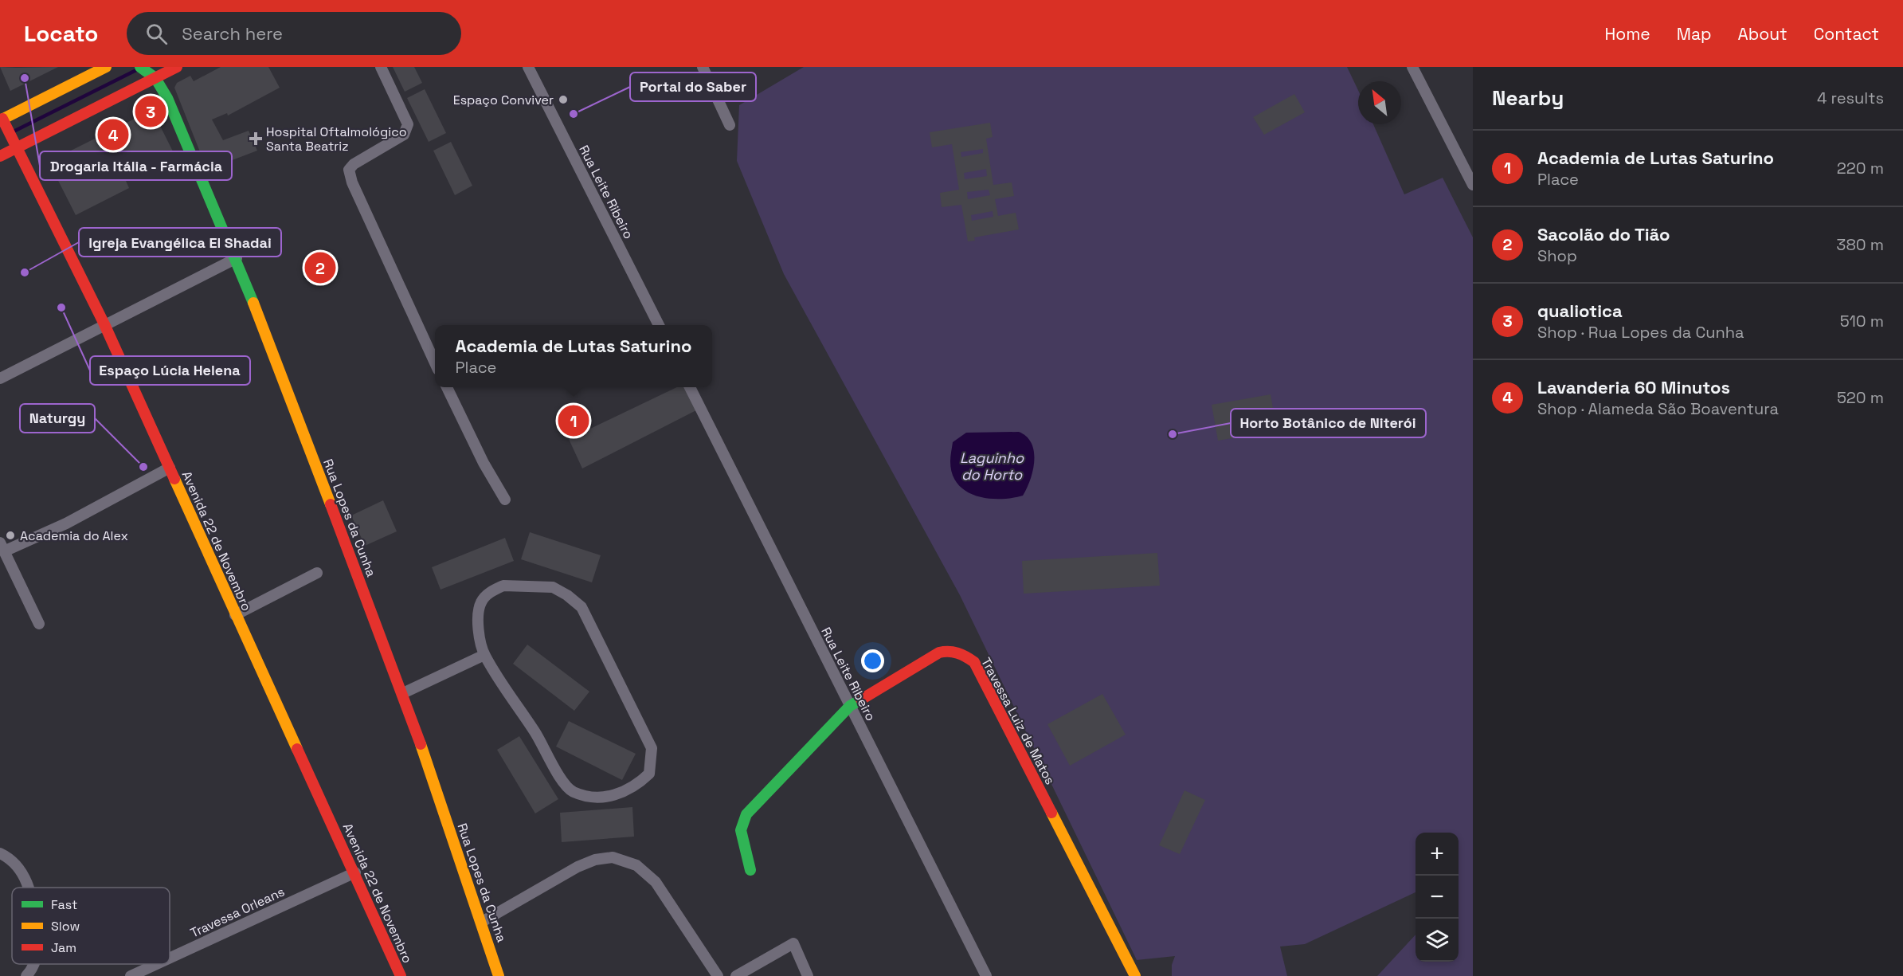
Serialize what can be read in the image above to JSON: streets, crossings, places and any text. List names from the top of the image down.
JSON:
{
  "streets": {
    "main road": ["Rua Lopes da Cunha", "Avenida 22 de Novembro", "Travessa Luiz de Matos"],
    "street": ["Rua Leite Ribeiro", "Travessa Orleans"]
  },
  "crossings": [
    ["Rua Leite Ribeiro", "Travessa Luiz de Matos"],
    ["Avenida 22 de Novembro", "Travessa Orleans"]
  ],
  "water": ["Laguinho do Horto"],
  "places": {
    "other": [
      "Drogaria Itália - Farmácia",
      "Espaço Conviver",
      "Portal do Saber",
      "Igreja Evangélica El Shadai",
      "Espaço Lúcia Helena",
      "Horto Botânico de Niterói",
      "Naturgy",
      "Academia do Alex"
    ],
    "health": ["Hospital Oftalmológico Santa Beatriz"]
  },
  "legend": ["Fast", "Slow", "Jam"],
  "north": "top left",
  "page": {
    "header": "Locato",
    "search": "Search here",
    "nav": [
      "Home",
      "Map",
      "About",
      "Contact"
    ],
    "heading": ["Nearby", "4 results"],
    "pins": [
      "3",
      "4",
      "2",
      "1"
    ],
    "list": [
      {
        "mark": "1",
        "name": "Academia de Lutas Saturino",
        "note": "Place",
        "value": "220 m"
      },
      {
        "mark": "2",
        "name": "Sacolão do Tião",
        "note": "Shop",
        "value": "380 m"
      },
      {
        "mark": "3",
        "name": "qualiotica",
        "note": "Shop · Rua Lopes da Cunha",
        "value": "510 m"
      },
      {
        "mark": "4",
        "name": "Lavanderia 60 Minutos",
        "note": "Shop · Alameda São Boaventura",
        "value": "520 m"
      }
    ],
    "popup": ["Academia de Lutas Saturino", "Place"],
    "map_buttons": ["+", "−"]
  }
}
